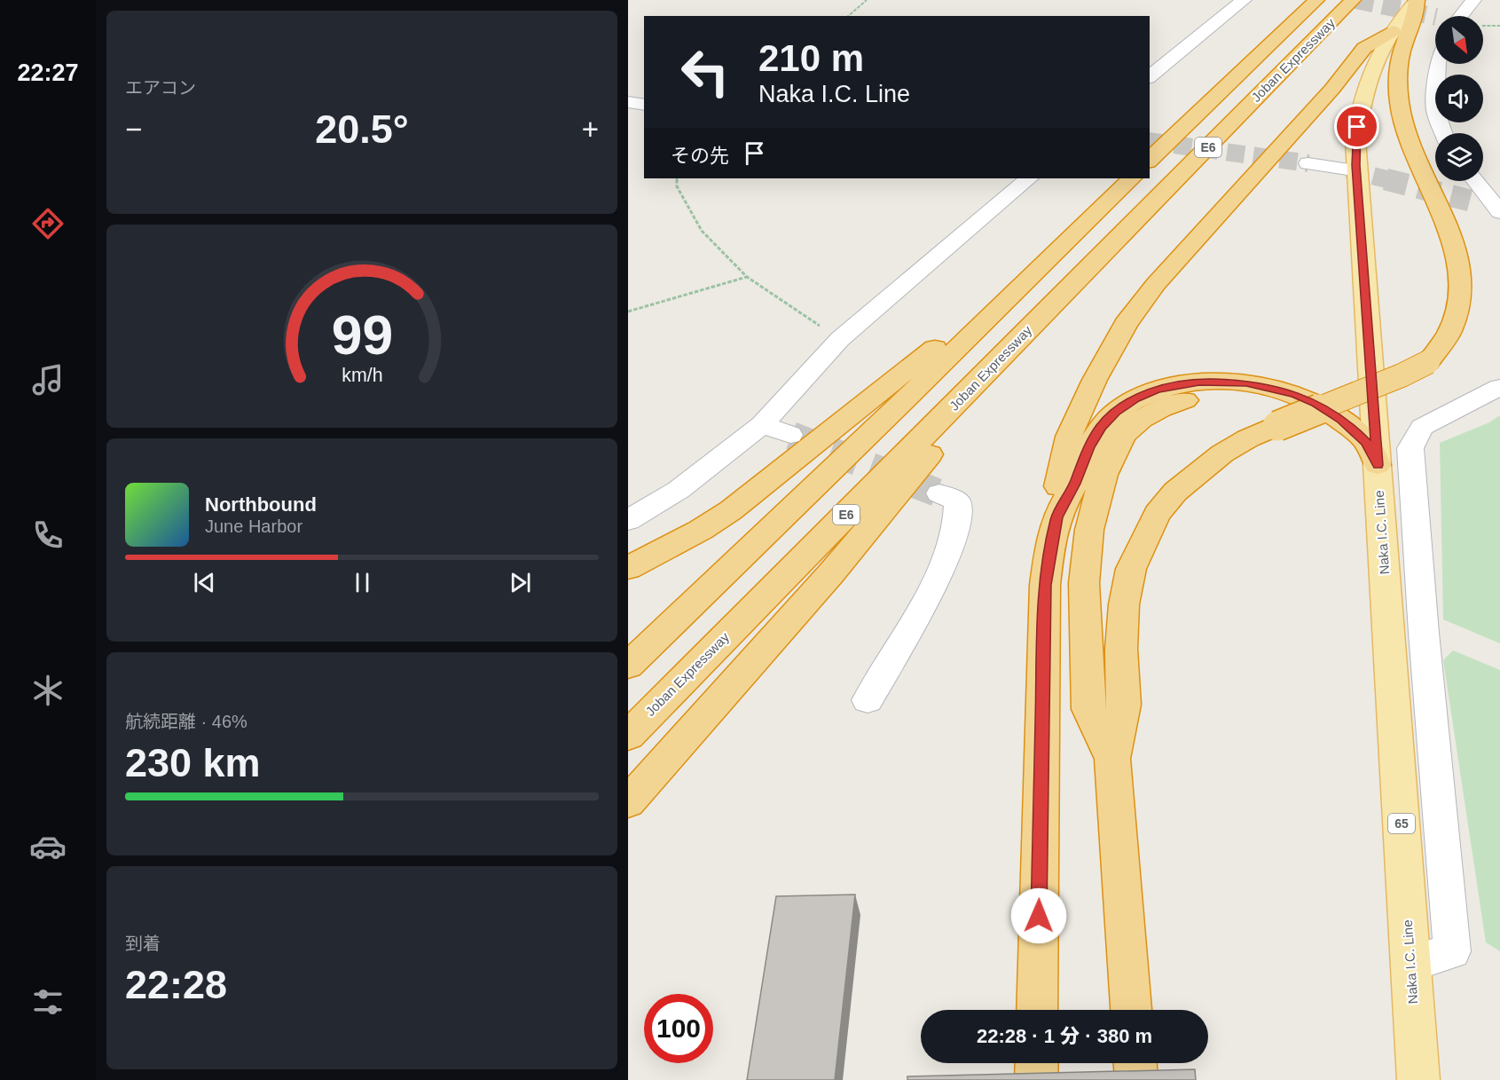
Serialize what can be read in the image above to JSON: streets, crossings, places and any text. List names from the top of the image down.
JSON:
{
  "streets": {
    "highway": ["Joban Expressway", "E6"],
    "main road": ["Naka I.C. Line", "65"]
  },
  "north": "bottom right",
  "page": {
    "tabs": "22:27",
    "tile": [
      "エアコン",
      ["航続距離 · 46%", "230 km"],
      ["到着", "22:28"]
    ],
    "turn": ["210 m", "Naka I.C. Line"],
    "heat": ["−", "20.5°", "+"],
    "then": "その先",
    "song": ["Northbound", "June Harbor"],
    "limit": "100",
    "trip": "22:28 · 1 分 · 380 m",
    "gauge": ["99", "km/h"]
  }
}
